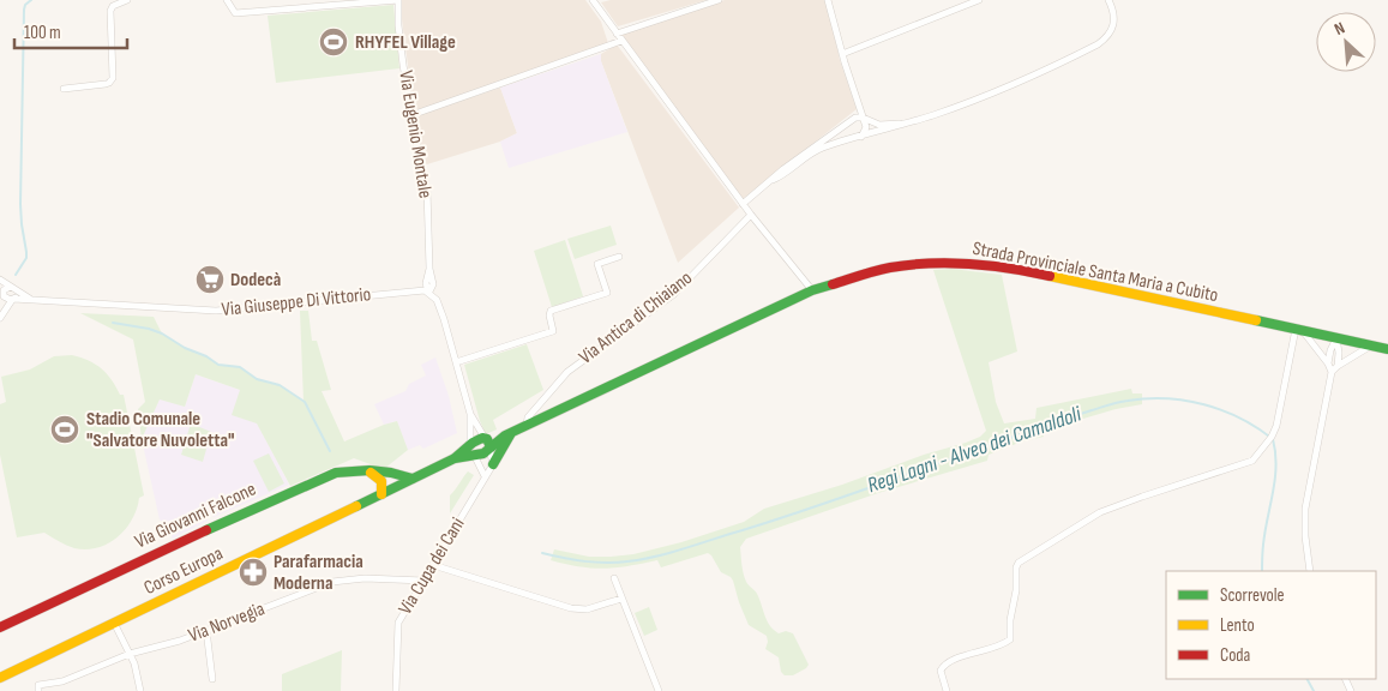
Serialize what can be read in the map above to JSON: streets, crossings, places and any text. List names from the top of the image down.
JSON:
{
  "streets": {
    "main road": ["Strada Provinciale Santa Maria a Cubito", "Via Giovanni Falcone", "Corso Europa"],
    "street": [
      "Via Eugenio Montale",
      "Via Giuseppe Di Vittorio",
      "Via Antica di Chiaiano",
      "Via Cupa dei Cani",
      "Via Norvegia"
    ]
  },
  "crossings": [
    ["Via Eugenio Montale", "Via Giuseppe Di Vittorio"],
    ["Strada Provinciale Santa Maria a Cubito", "Via Antica di Chiaiano"],
    ["Via Giovanni Falcone", "Corso Europa"],
    ["Via Cupa dei Cani", "Via Norvegia"]
  ],
  "water": ["Regi Lagni - Alveo dei Camaldoli"],
  "places": {
    "sports": ["RHYFEL Village", "Stadio Comunale \"Salvatore Nuvoletta\""],
    "supermarket": ["Dodecà"],
    "pharmacy": ["Parafarmacia Moderna"]
  },
  "legend": ["Scorrevole", "Lento", "Coda"],
  "scale_bar": "100 m",
  "north": "top left"
}
